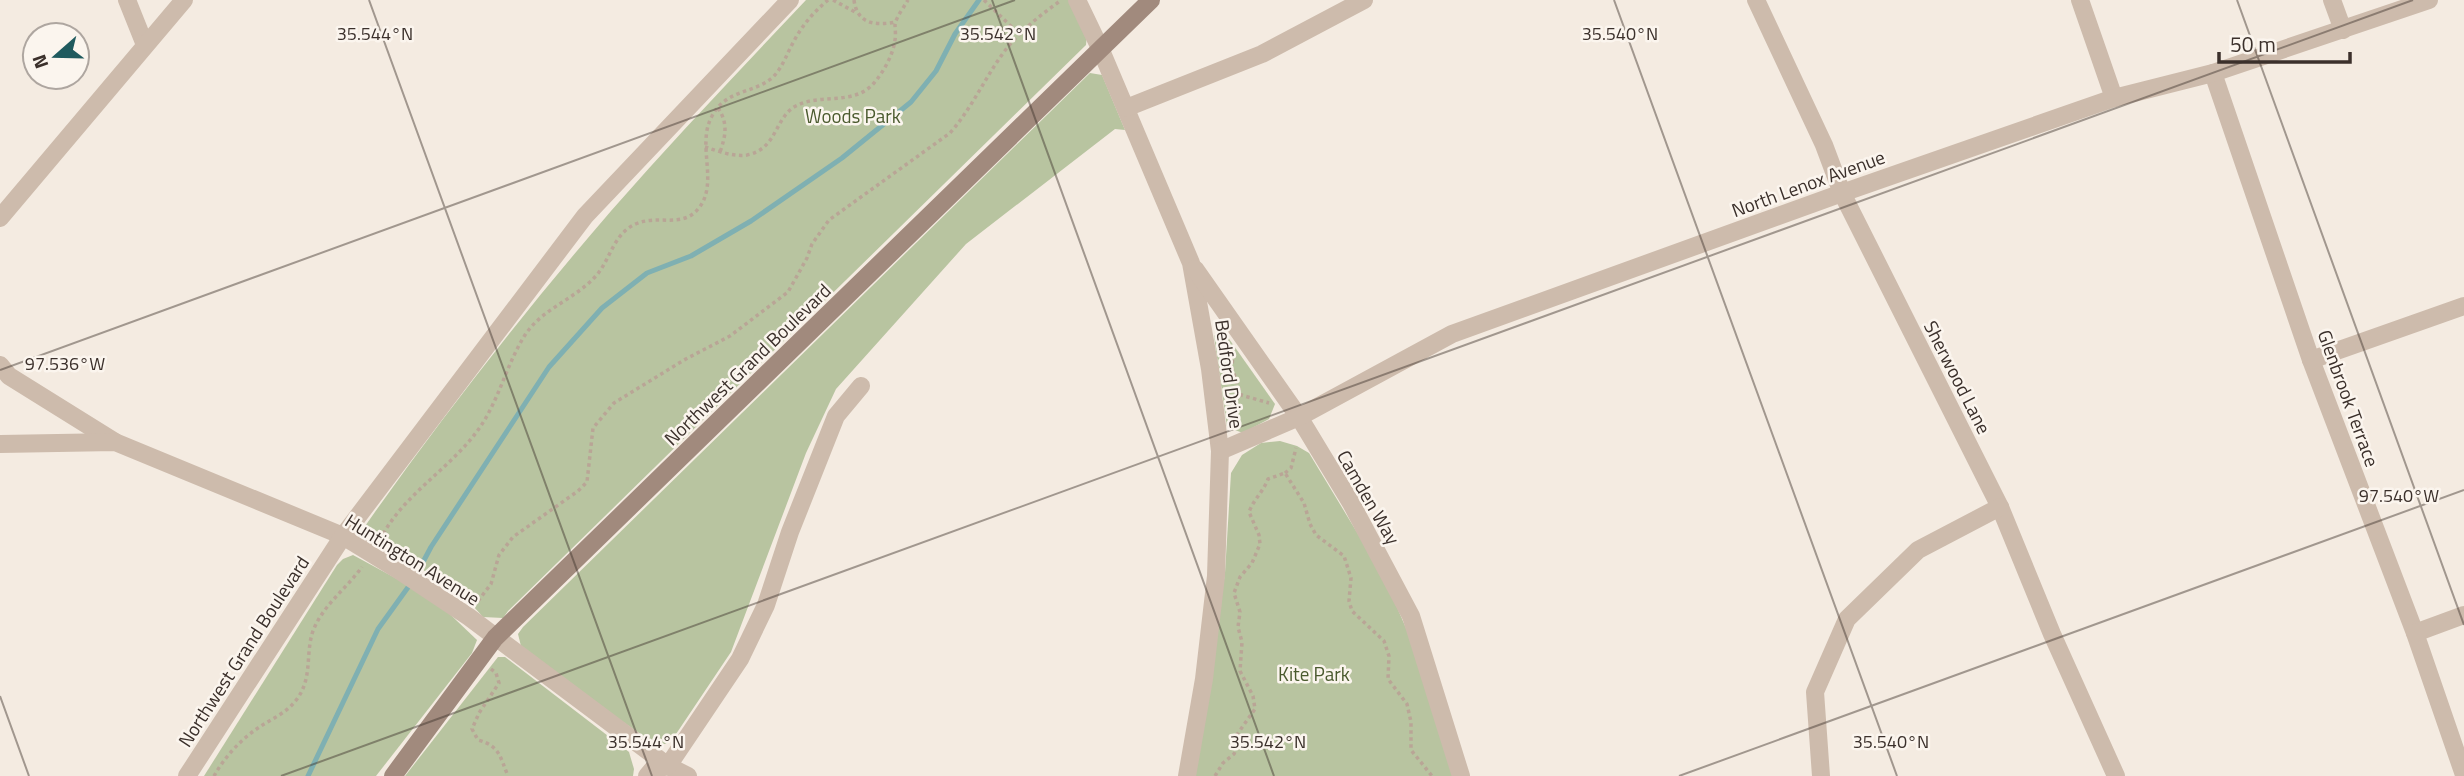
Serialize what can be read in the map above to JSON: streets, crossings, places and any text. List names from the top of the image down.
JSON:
{
  "streets": {
    "street": [
      "North Lenox Avenue",
      "Northwest Grand Boulevard",
      "Bedford Drive",
      "Sherwood Lane",
      "Glenbrook Terrace",
      "Camden Way",
      "Huntington Avenue"
    ]
  },
  "crossings": [
    ["North Lenox Avenue", "Bedford Drive"],
    ["North Lenox Avenue", "Sherwood Lane"],
    ["North Lenox Avenue", "Glenbrook Terrace"],
    ["North Lenox Avenue", "Camden Way"],
    ["Northwest Grand Boulevard", "Bedford Drive"],
    ["Northwest Grand Boulevard", "Huntington Avenue"],
    ["Bedford Drive", "Camden Way"]
  ],
  "parks": ["Woods Park", "Kite Park"],
  "scale_bar": "50 m",
  "north": "left",
  "coordinates": [
    "35.544°N",
    "35.542°N",
    "35.540°N",
    "97.536°W",
    "97.540°W"
  ]
}
